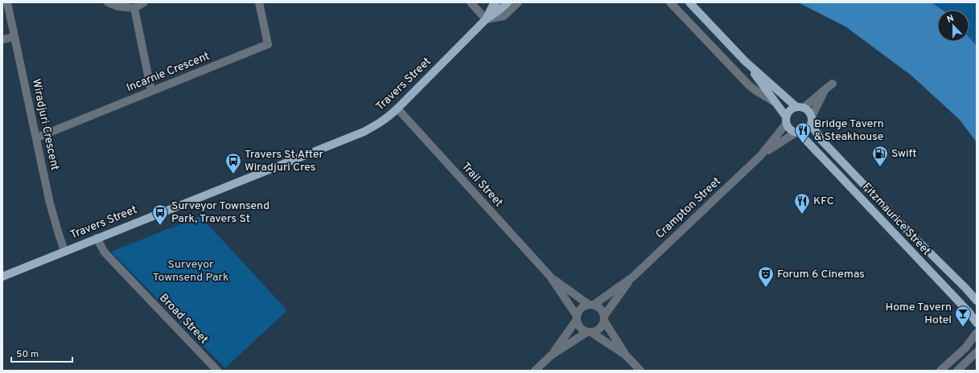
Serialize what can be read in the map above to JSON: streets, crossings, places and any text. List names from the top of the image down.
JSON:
{
  "streets": {
    "main road": ["Travers Street", "Fitzmaurice Street"],
    "street": [
      "Incarnie Crescent",
      "Wiradjuri Crescent",
      "Trail Street",
      "Crampton Street",
      "Broad Street"
    ]
  },
  "crossings": [
    ["Incarnie Crescent", "Wiradjuri Crescent"],
    ["Travers Street", "Wiradjuri Crescent"],
    ["Travers Street", "Trail Street"],
    ["Travers Street", "Broad Street"],
    ["Trail Street", "Crampton Street"],
    ["Crampton Street", "Fitzmaurice Street"]
  ],
  "parks": ["Surveyor Townsend Park"],
  "places": {
    "restaurant": ["Bridge Tavern & Steakhouse", "KFC"],
    "fuel station": ["Swift"],
    "bus stop": ["Travers St After Wiradjuri Cres", "Surveyor Townsend Park, Travers St"],
    "theatre": ["Forum 6 Cinemas"],
    "bar": ["Home Tavern Hotel"]
  },
  "scale_bar": "50 m",
  "north": "top"
}
